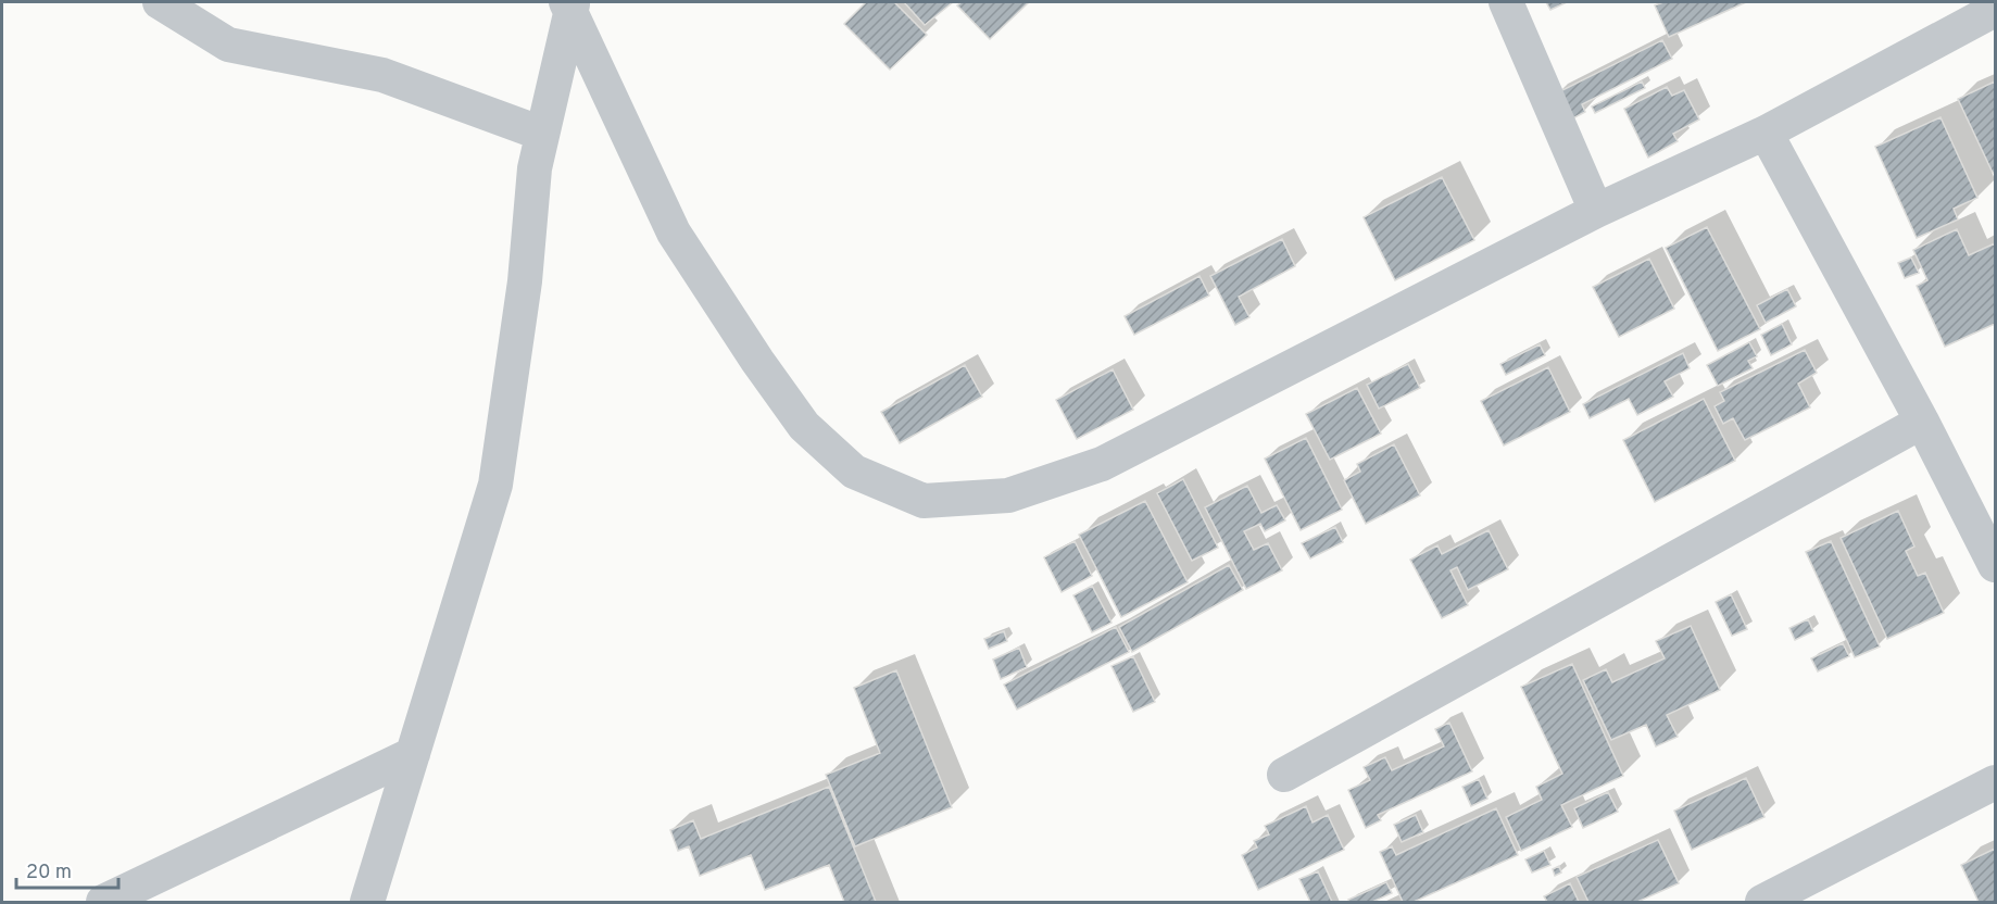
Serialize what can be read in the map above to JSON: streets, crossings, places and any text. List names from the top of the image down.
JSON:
{
  "scale_bar": "20 m"
}
